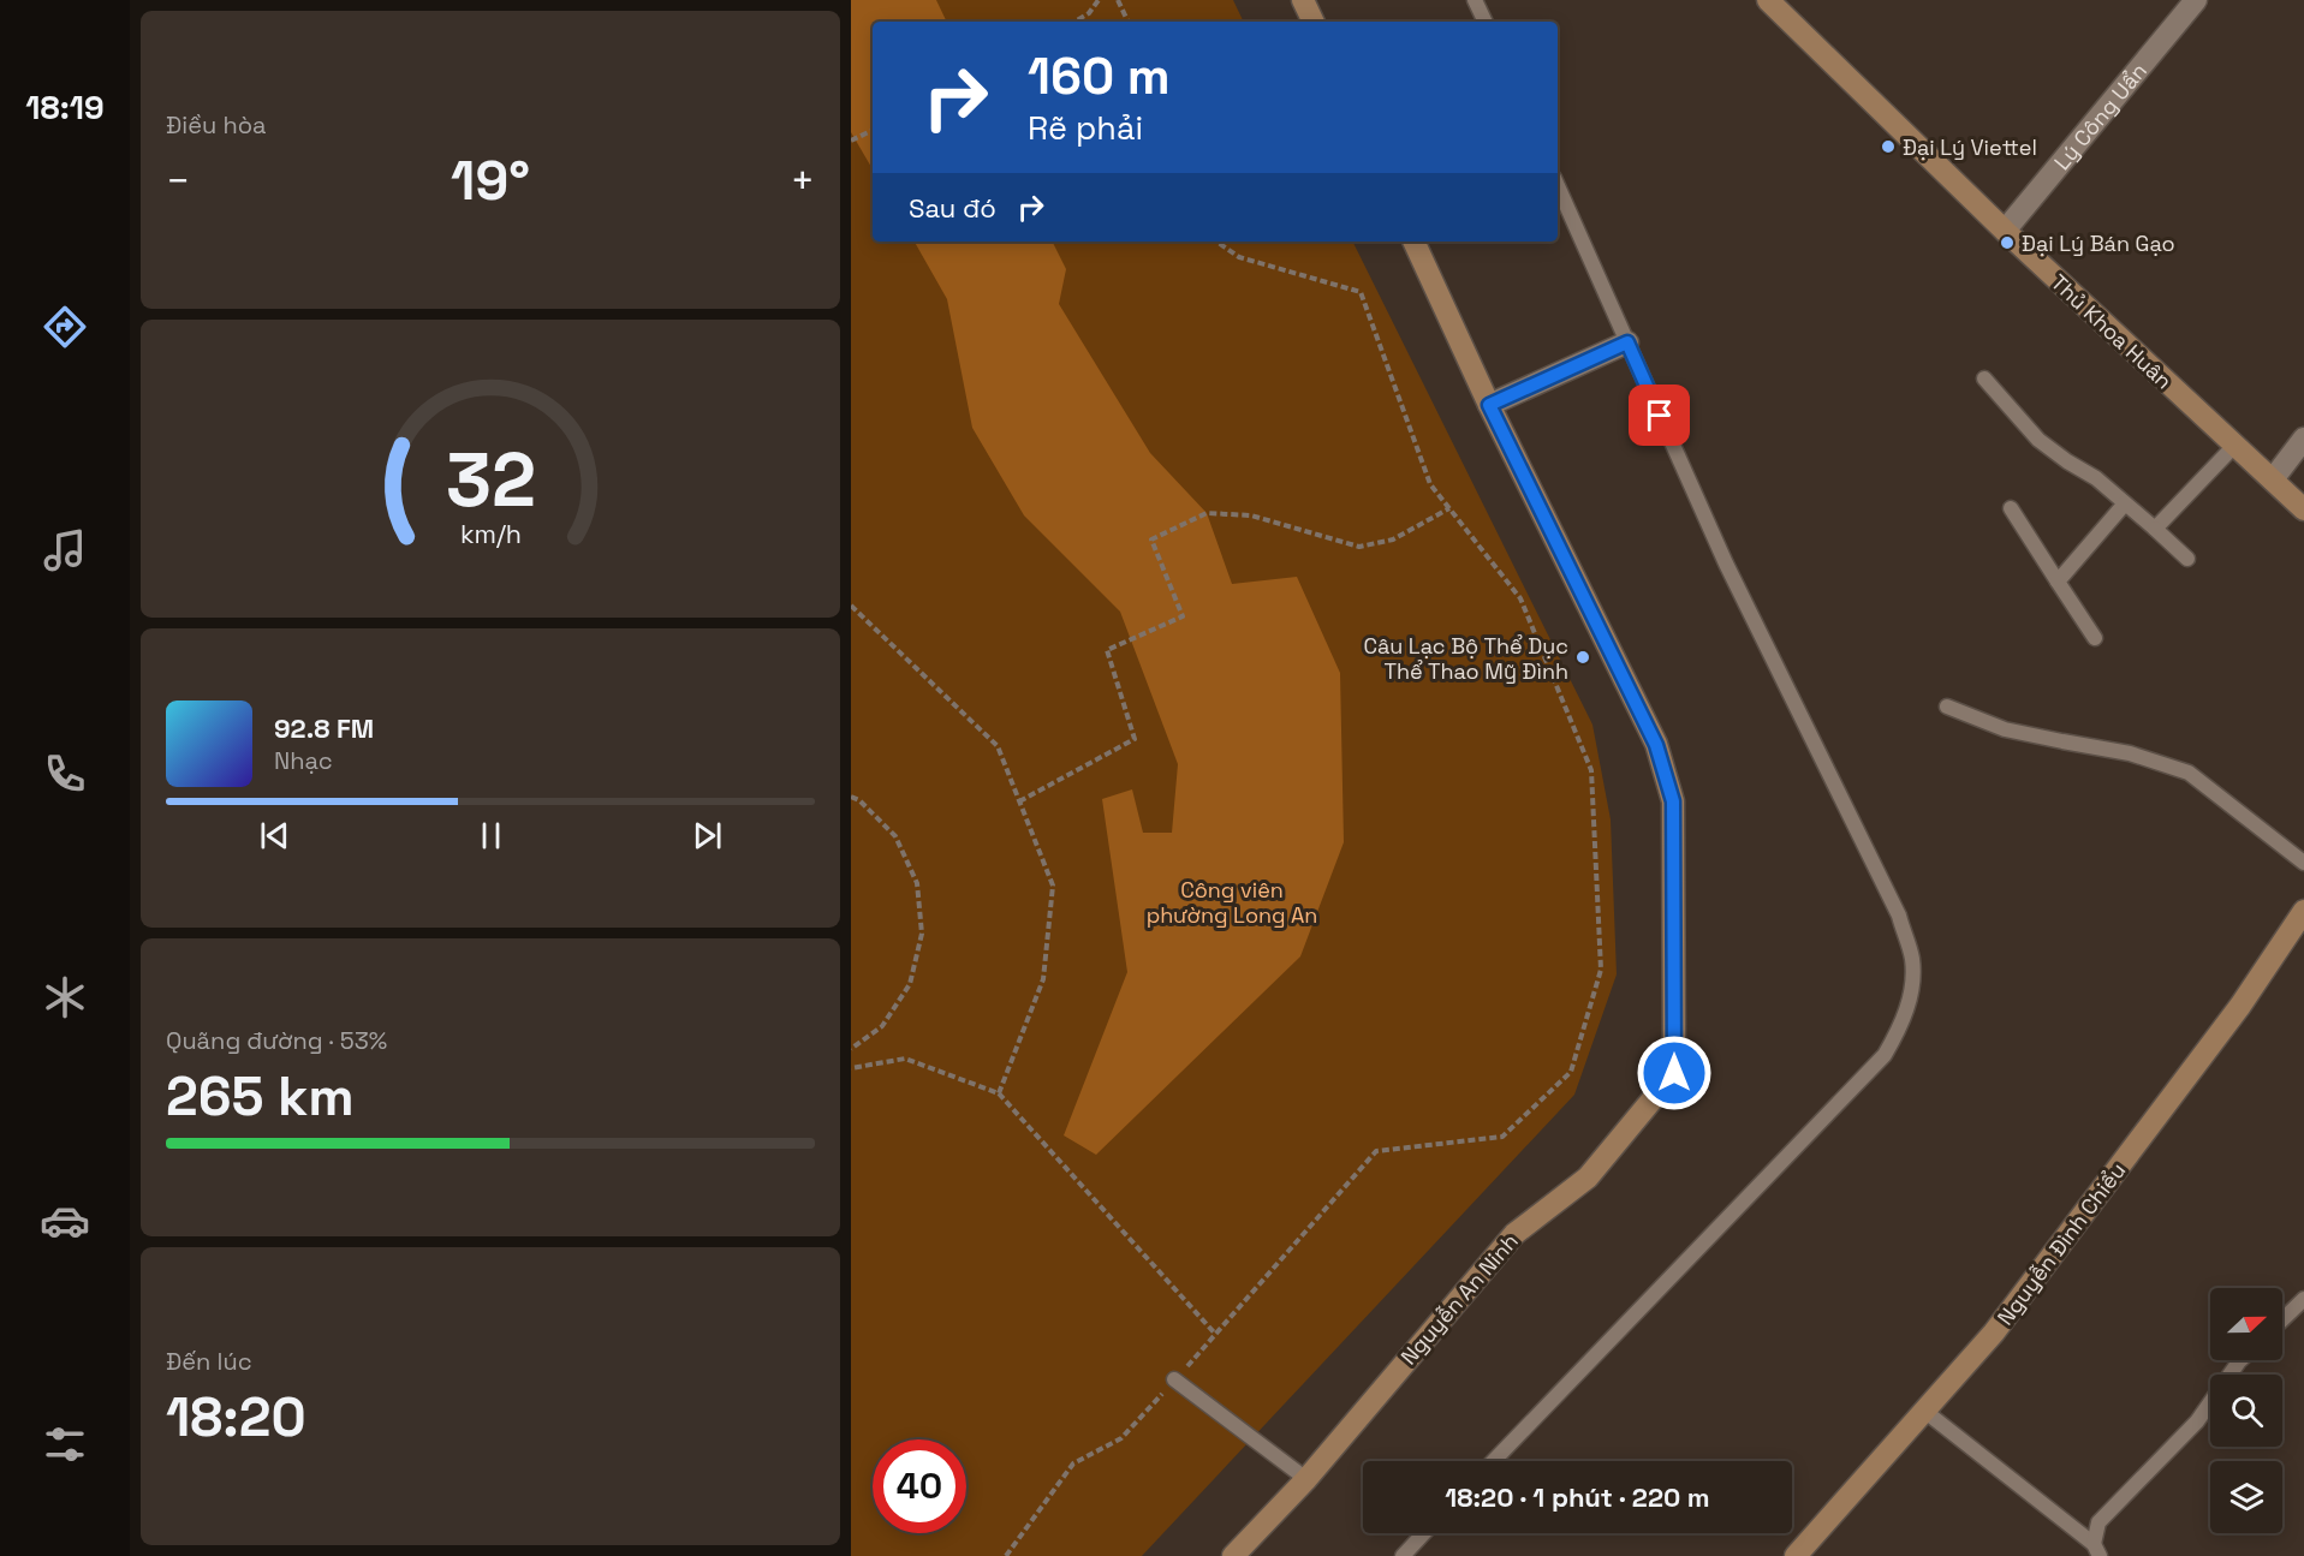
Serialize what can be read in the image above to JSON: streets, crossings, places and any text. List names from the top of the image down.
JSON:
{
  "streets": {
    "street": [
      "Lý Công Uẩn",
      "Thủ Khoa Huân",
      "Nguyễn Đình Chiểu",
      "Nguyễn An Ninh"
    ]
  },
  "crossings": [
    ["Lý Công Uẩn", "Thủ Khoa Huân"]
  ],
  "parks": ["Công viên phường Long An"],
  "places": ["Đại Lý Viettel", "Đại Lý Bán Gạo", "Câu Lạc Bộ Thể Dục Thể Thao Mỹ Đình"],
  "north": "right",
  "page": {
    "tabs": "18:19",
    "tile": [
      "Điều hòa",
      ["Quãng đường · 53%", "265 km"],
      ["Đến lúc", "18:20"]
    ],
    "turn": ["160 m", "Rẽ phải"],
    "heat": ["−", "19°", "+"],
    "then": "Sau đó",
    "song": ["92.8 FM", "Nhạc"],
    "limit": "40",
    "trip": "18:20 · 1 phút · 220 m",
    "gauge": ["32", "km/h"]
  }
}
